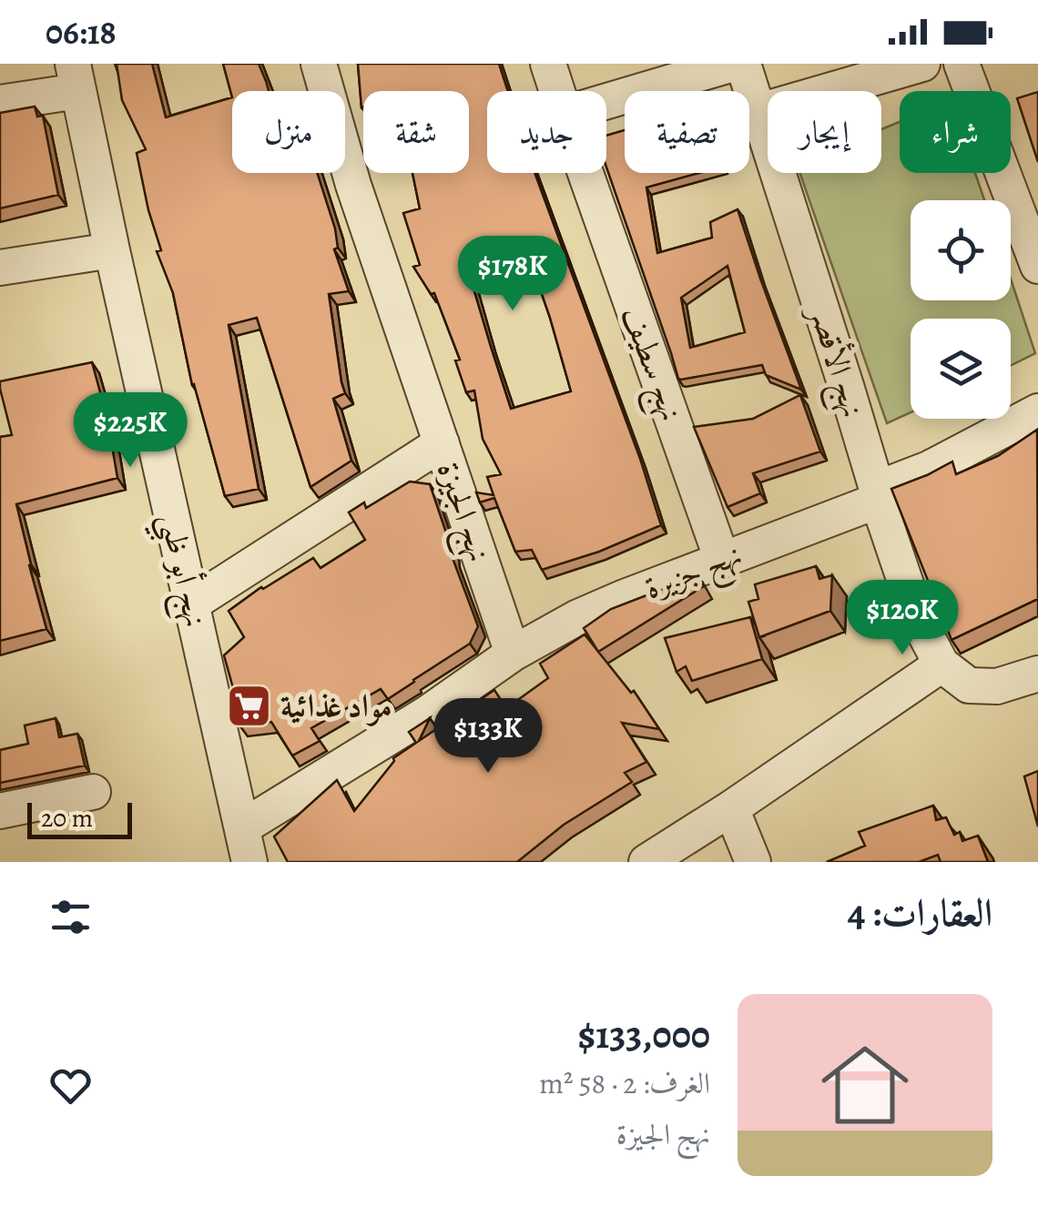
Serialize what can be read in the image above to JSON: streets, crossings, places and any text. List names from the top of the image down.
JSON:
{
  "streets": {
    "street": [
      "نهج الأقصر",
      "نهج سطيف",
      "نهج الجيزة",
      "نهج أبو ظبي",
      "نهج جزيرة"
    ]
  },
  "crossings": [
    ["نهج الأقصر", "نهج جزيرة"],
    ["نهج سطيف", "نهج جزيرة"],
    ["نهج الجيزة", "نهج جزيرة"]
  ],
  "places": {
    "supermarket": ["مواد غذائية"]
  },
  "scale_bar": "20 m",
  "page": {
    "status": "06:18",
    "chip": [
      "شراء",
      "إيجار",
      "تصفية",
      "جديد",
      "شقة",
      "منزل"
    ],
    "price": [
      "$178K",
      "$225K",
      "$120K",
      "$133K"
    ],
    "scale": "20 m",
    "heading": "العقارات: 4",
    "list": [
      {
        "name": "$133,000",
        "note": "الغرف: 2 · 58 m² · نهج الجيزة"
      }
    ]
  }
}
